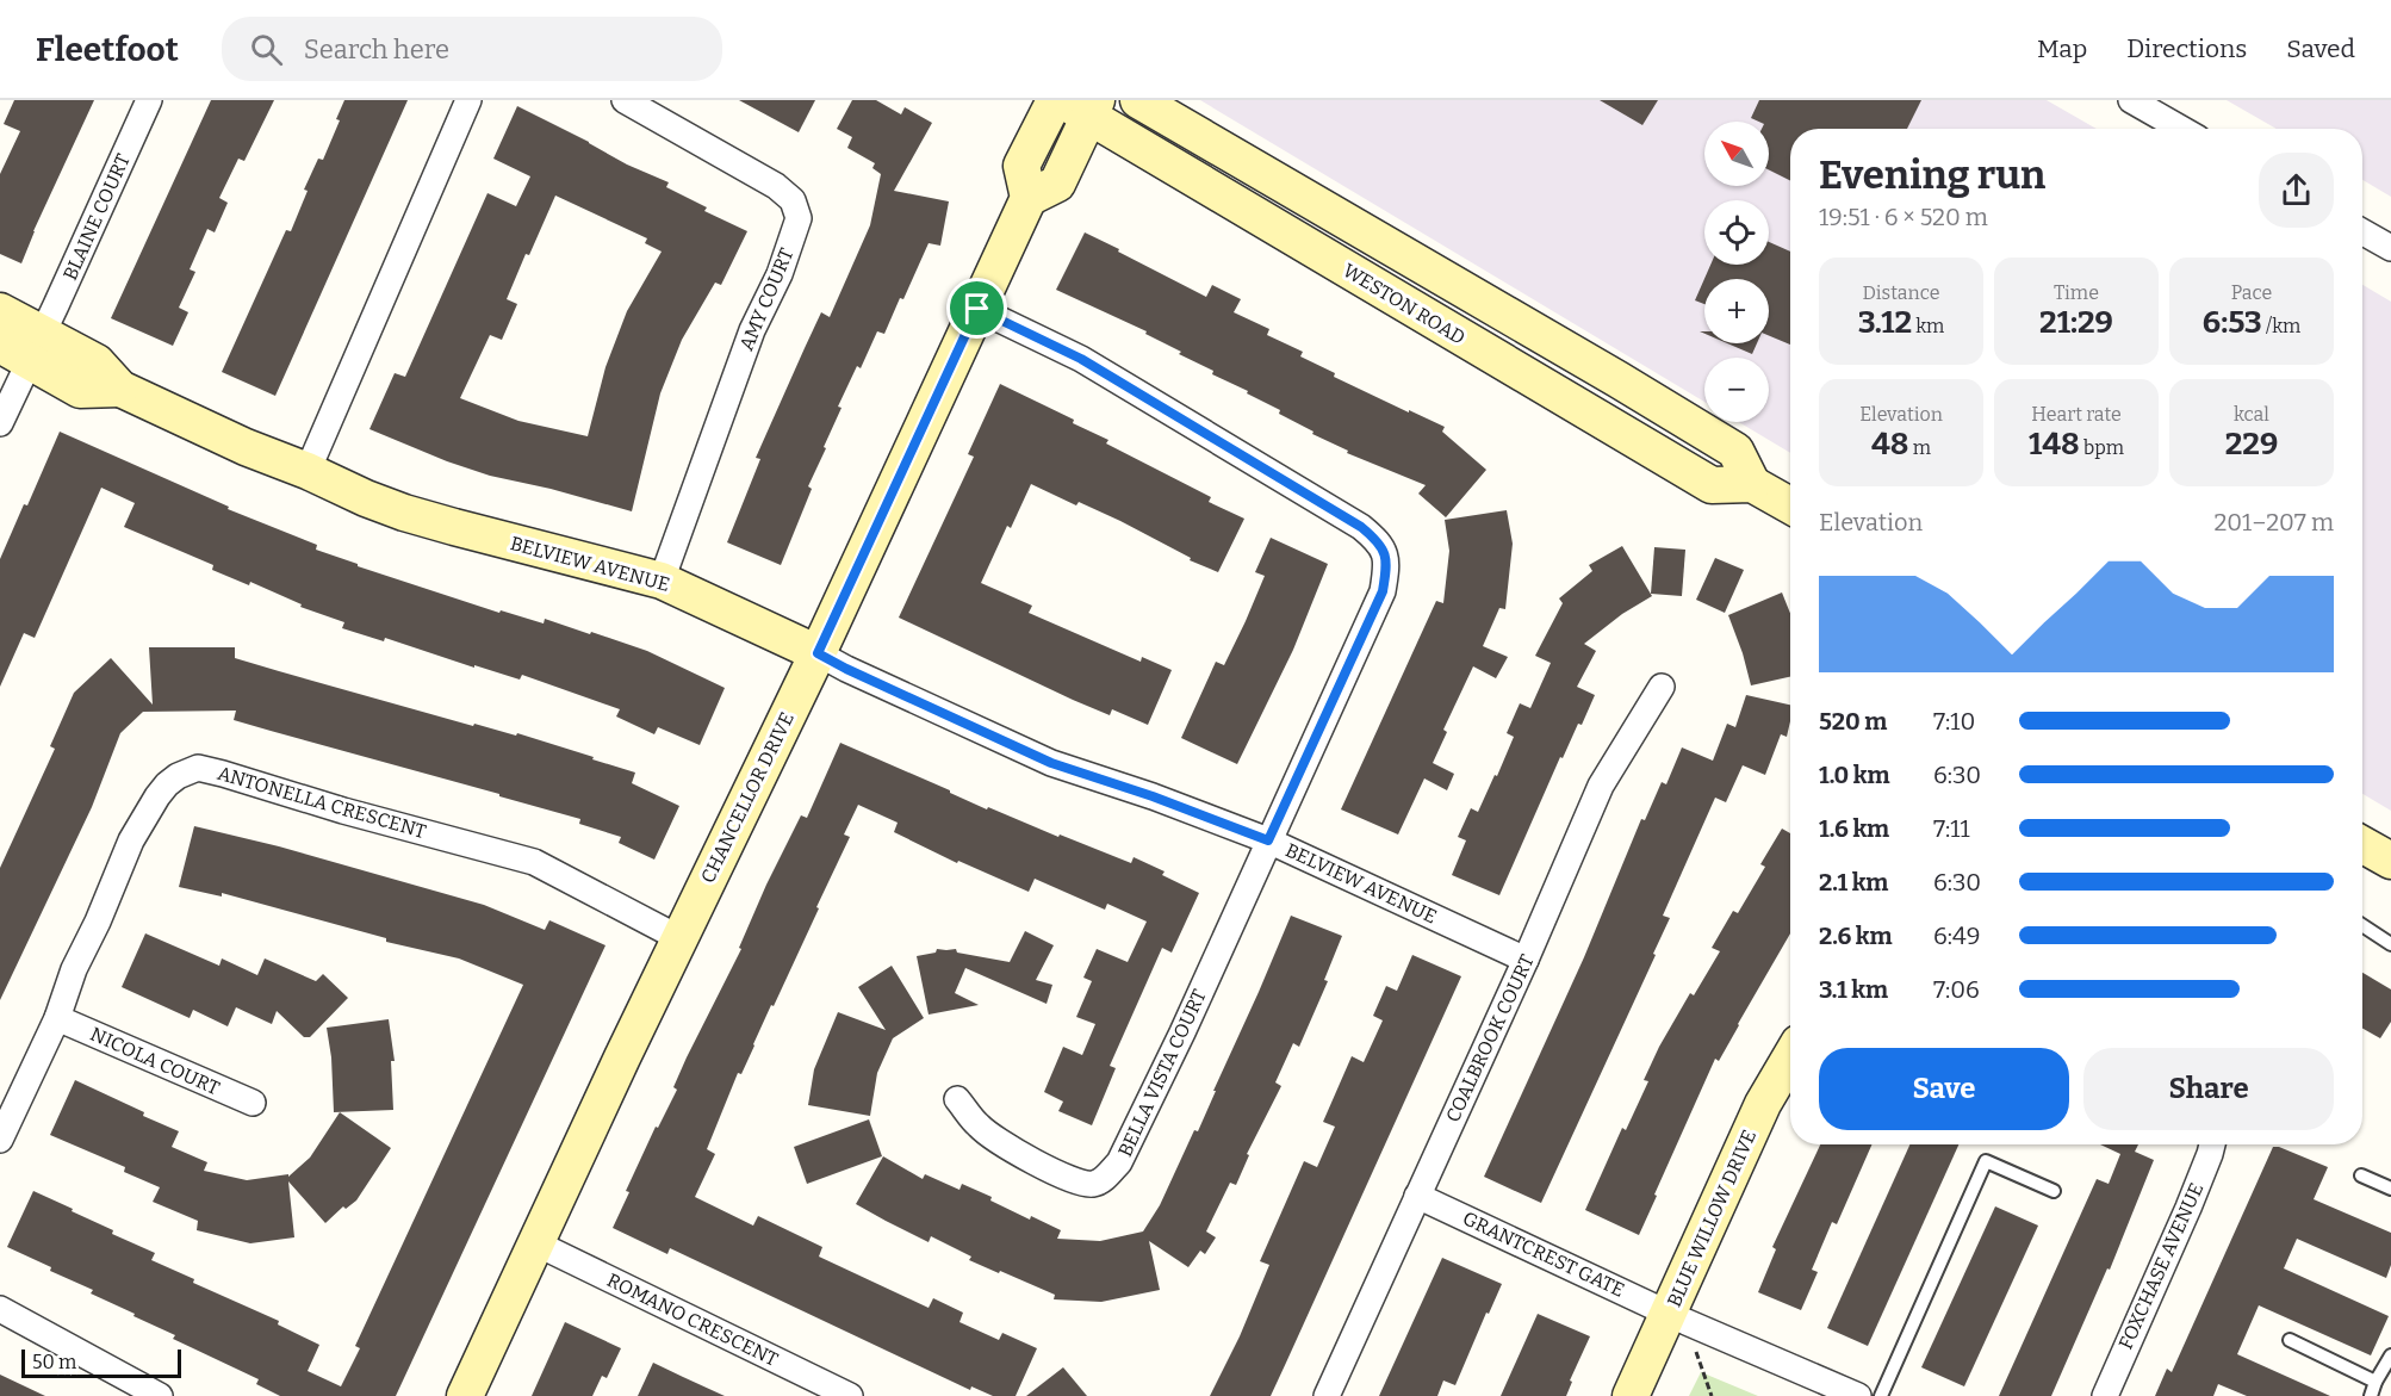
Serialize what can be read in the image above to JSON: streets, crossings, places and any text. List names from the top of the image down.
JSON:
{
  "streets": {
    "street": [
      "BLAINE COURT",
      "AMY COURT",
      "WESTON ROAD",
      "BELVIEW AVENUE",
      "CHANCELLOR DRIVE",
      "ANTONELLA CRESCENT",
      "COALBROOK COURT",
      "NICOLA COURT",
      "BELLA VISTA COURT",
      "BLUE WILLOW DRIVE",
      "GRANTCREST GATE",
      "FOXCHASE AVENUE",
      "ROMANO CRESCENT"
    ]
  },
  "crossings": [
    ["BLAINE COURT", "BELVIEW AVENUE"],
    ["AMY COURT", "BELVIEW AVENUE"],
    ["BELVIEW AVENUE", "CHANCELLOR DRIVE"],
    ["BELVIEW AVENUE", "COALBROOK COURT"],
    ["BELVIEW AVENUE", "BELLA VISTA COURT"],
    ["CHANCELLOR DRIVE", "ANTONELLA CRESCENT"],
    ["CHANCELLOR DRIVE", "BELLA VISTA COURT"],
    ["CHANCELLOR DRIVE", "ROMANO CRESCENT"],
    ["ANTONELLA CRESCENT", "NICOLA COURT"],
    ["COALBROOK COURT", "GRANTCREST GATE"],
    ["BLUE WILLOW DRIVE", "GRANTCREST GATE"]
  ],
  "scale_bar": "50 m",
  "north": "top left",
  "page": {
    "header": "Fleetfoot",
    "search": "Search here",
    "nav": ["Map", "Directions", "Saved"],
    "map_buttons": ["+", "−"],
    "heading": ["Evening run", "19:51 · 6 × 520 m"],
    "stats": [
      ["Distance", "3.12 km"],
      ["Time", "21:29"],
      ["Pace", "6:53 /km"],
      ["Elevation", "48 m"],
      ["Heart rate", "148 bpm"],
      ["kcal", "229"]
    ],
    "chart": ["Elevation", "201–207 m"],
    "list": [
      {
        "name": "520 m",
        "note": "7:10"
      },
      {
        "name": "1.0 km",
        "note": "6:30"
      },
      {
        "name": "1.6 km",
        "note": "7:11"
      },
      {
        "name": "2.1 km",
        "note": "6:30"
      },
      {
        "name": "2.6 km",
        "note": "6:49"
      },
      {
        "name": "3.1 km",
        "note": "7:06"
      }
    ],
    "buttons": ["Save", "Share"],
    "scale": "50 m"
  }
}
